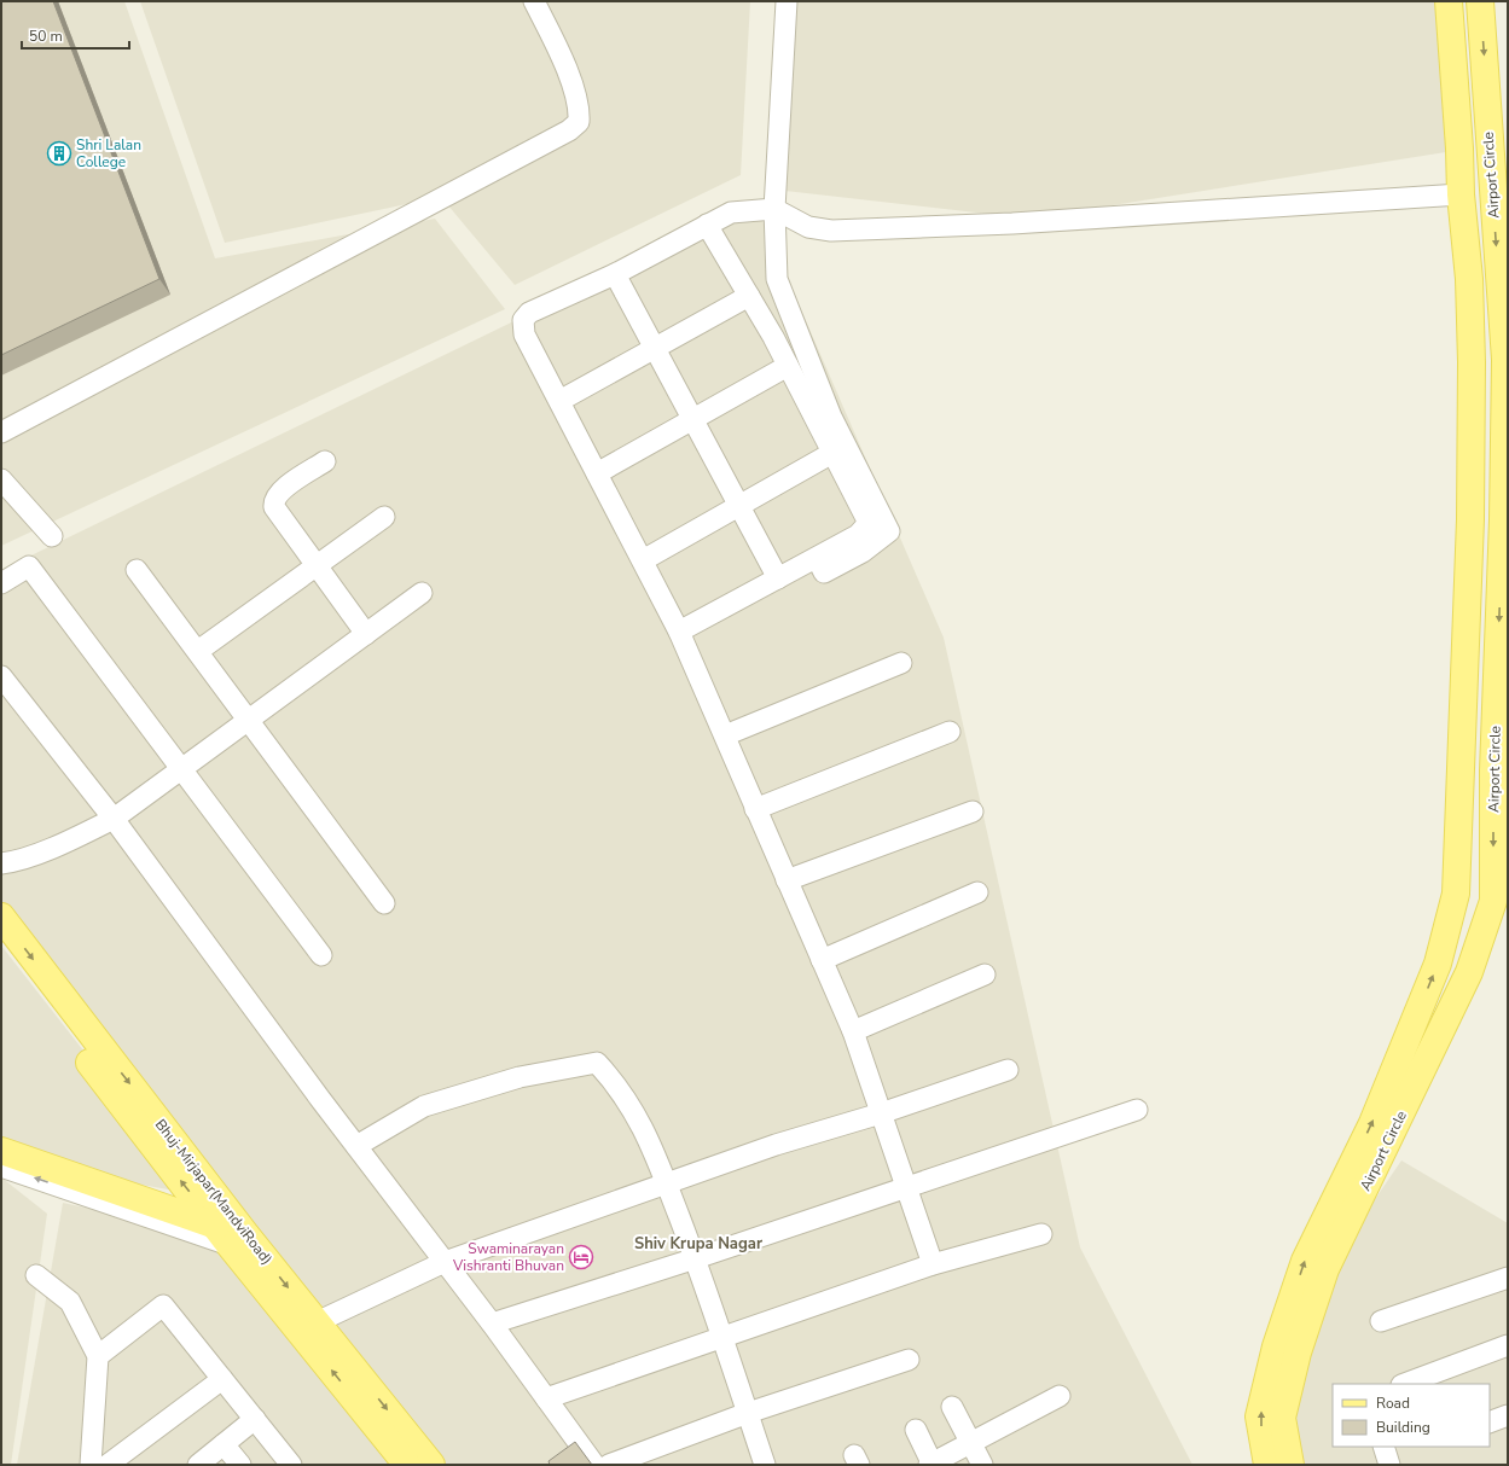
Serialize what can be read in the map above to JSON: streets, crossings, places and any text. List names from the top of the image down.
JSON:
{
  "streets": {
    "main road": ["Airport Circle", "Bhuj-Mirjapar(MandviRoad)"]
  },
  "districts": ["Shiv Krupa Nagar"],
  "places": {
    "building": ["Shri Lalan College"],
    "hotel": ["Swaminarayan Vishranti Bhuvan"]
  },
  "legend": ["Road", "Building"],
  "scale_bar": "50 m"
}
